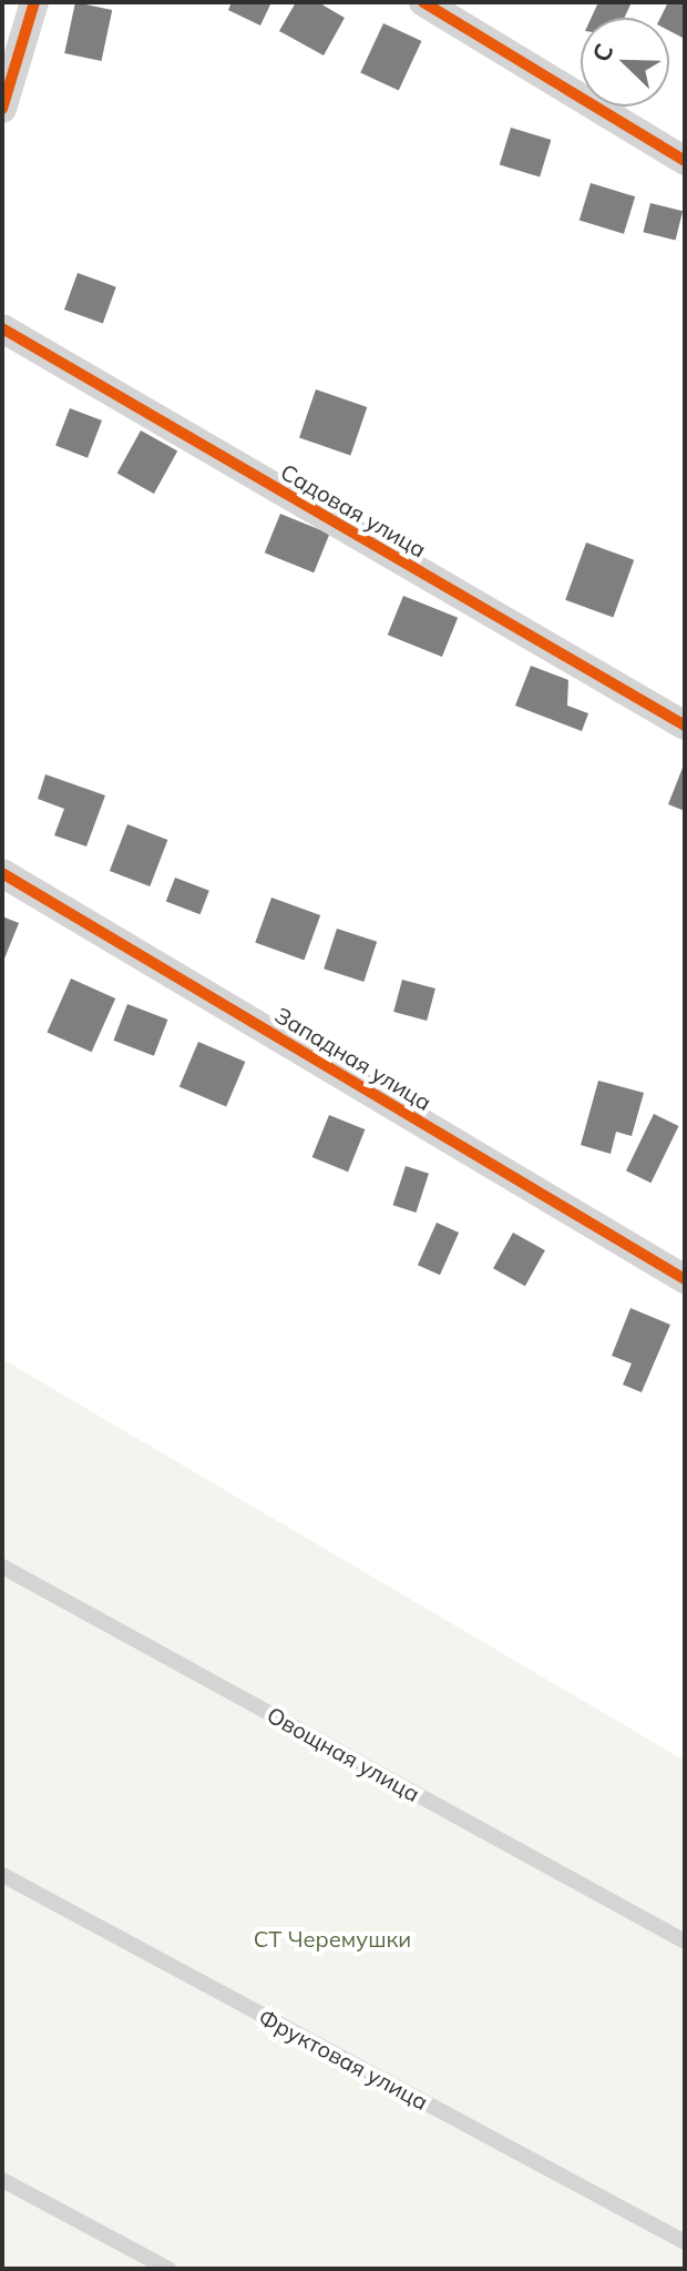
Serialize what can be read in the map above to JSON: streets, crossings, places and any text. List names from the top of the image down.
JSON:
{
  "streets": {
    "street": ["Садовая улица", "Западная улица"],
    "lane": ["Овощная улица", "Фруктовая улица"]
  },
  "parks": ["СТ Черемушки"],
  "north": "top left"
}
